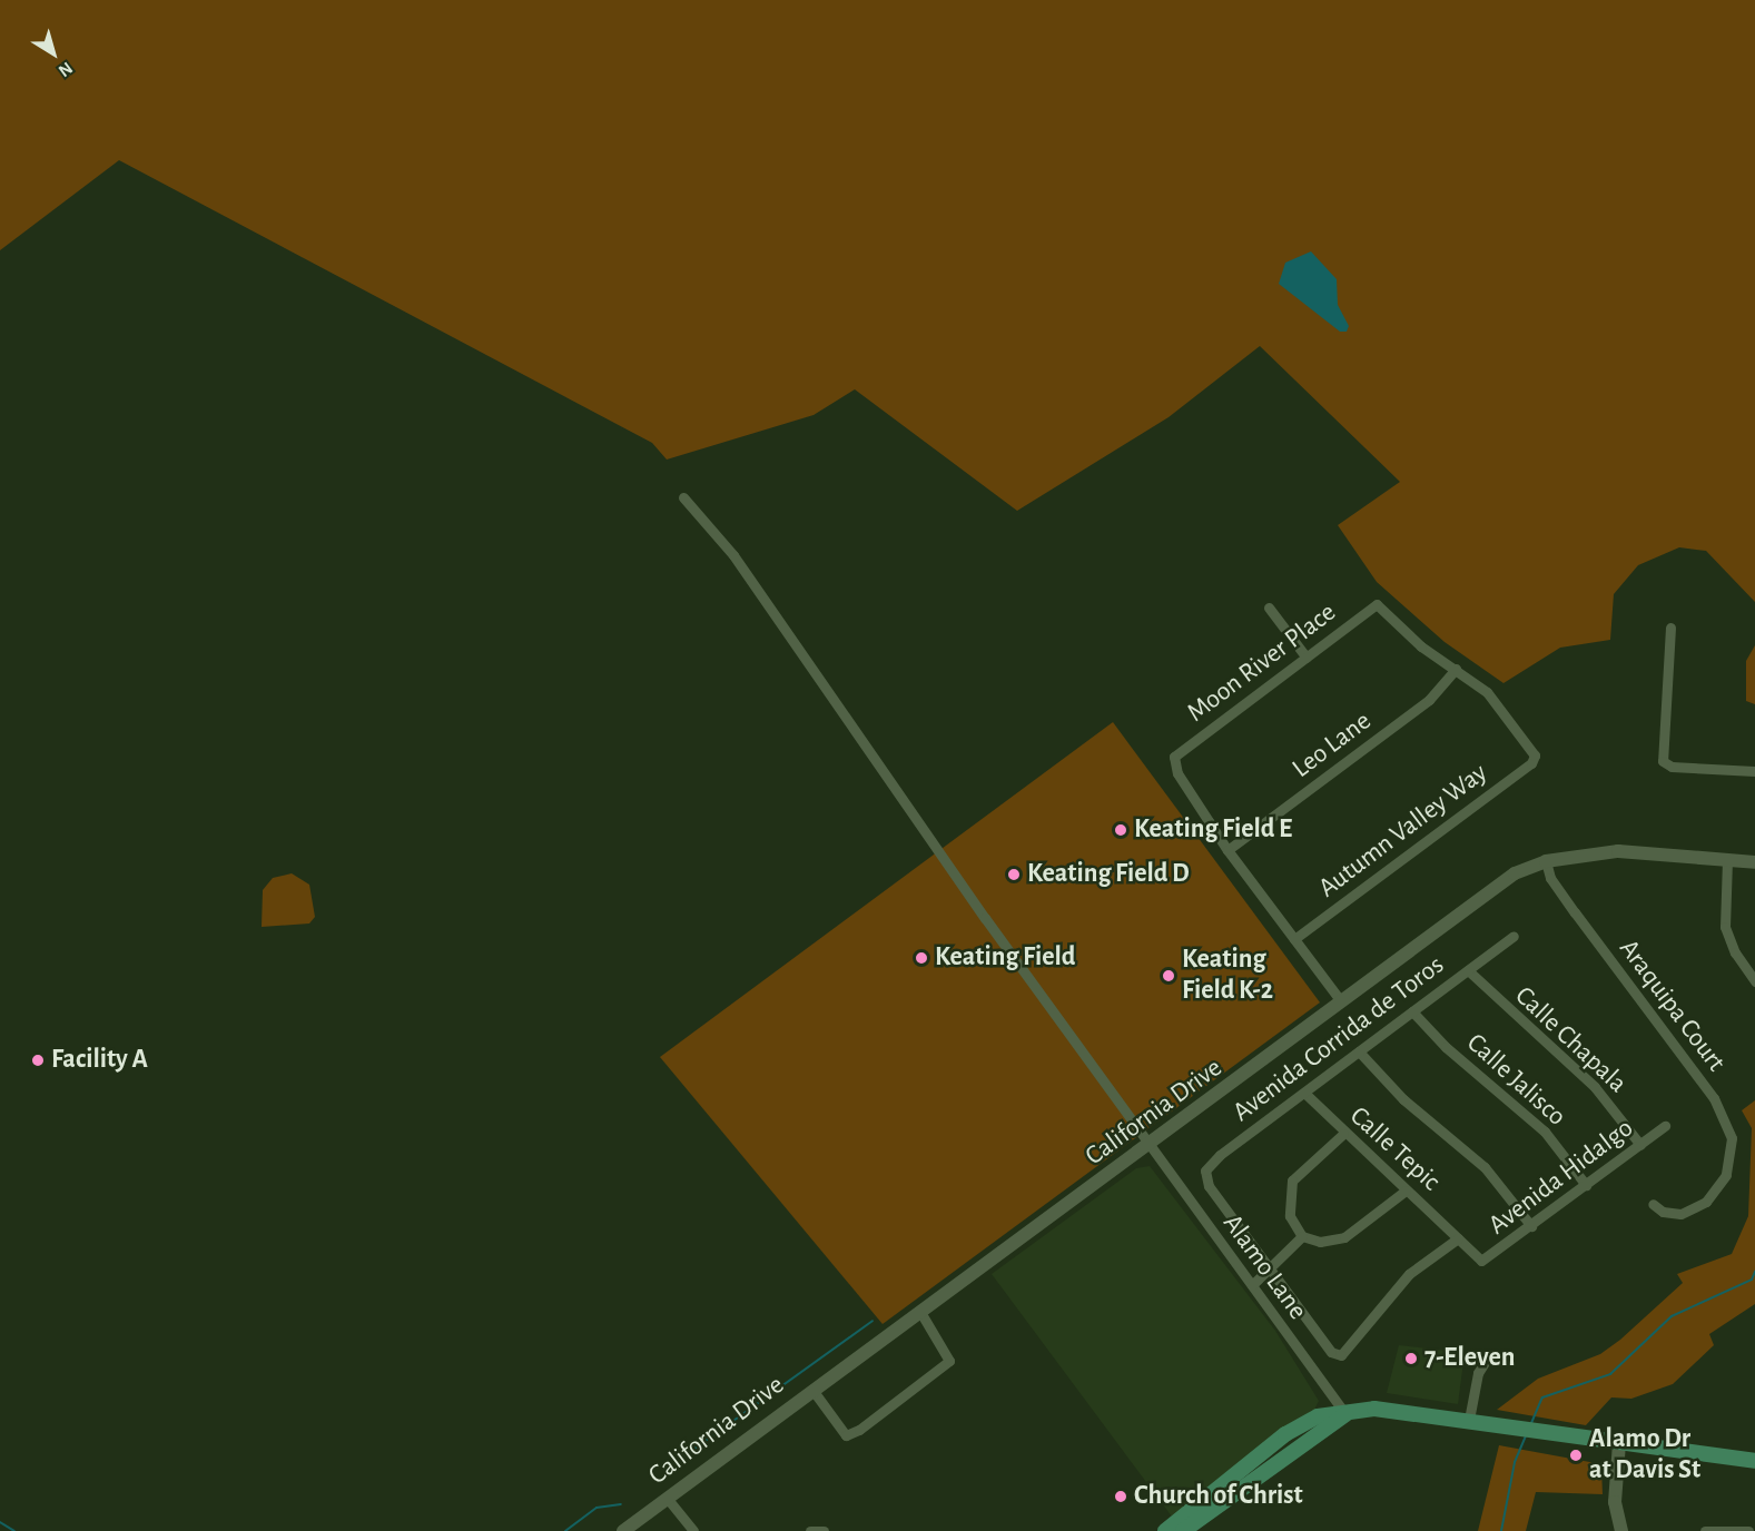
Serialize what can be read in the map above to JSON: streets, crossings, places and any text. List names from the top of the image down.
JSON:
{
  "streets": {
    "street": [
      "Moon River Place",
      "Leo Lane",
      "Autumn Valley Way",
      "Araquipa Court",
      "Avenida Corrida de Toros",
      "Calle Chapala",
      "Calle Jalisco",
      "California Drive",
      "Calle Tepic",
      "Avenida Hidalgo",
      "Alamo Lane"
    ]
  },
  "crossings": [
    ["Moon River Place", "Leo Lane"],
    ["Moon River Place", "Autumn Valley Way"],
    ["Leo Lane", "Autumn Valley Way"],
    ["Araquipa Court", "California Drive"],
    ["Avenida Corrida de Toros", "Calle Chapala"],
    ["Avenida Corrida de Toros", "Calle Jalisco"],
    ["Avenida Corrida de Toros", "Calle Tepic"],
    ["Avenida Corrida de Toros", "Avenida Hidalgo"],
    ["Calle Chapala", "Avenida Hidalgo"],
    ["Calle Jalisco", "Avenida Hidalgo"],
    ["California Drive", "Alamo Lane"],
    ["Calle Tepic", "Avenida Hidalgo"]
  ],
  "places": [
    "Keating Field E",
    "Keating Field D",
    "Keating Field",
    "Keating Field K-2",
    "Facility A",
    "7-Eleven",
    "Alamo Dr at Davis St",
    "Church of Christ"
  ],
  "north": "bottom right"
}
